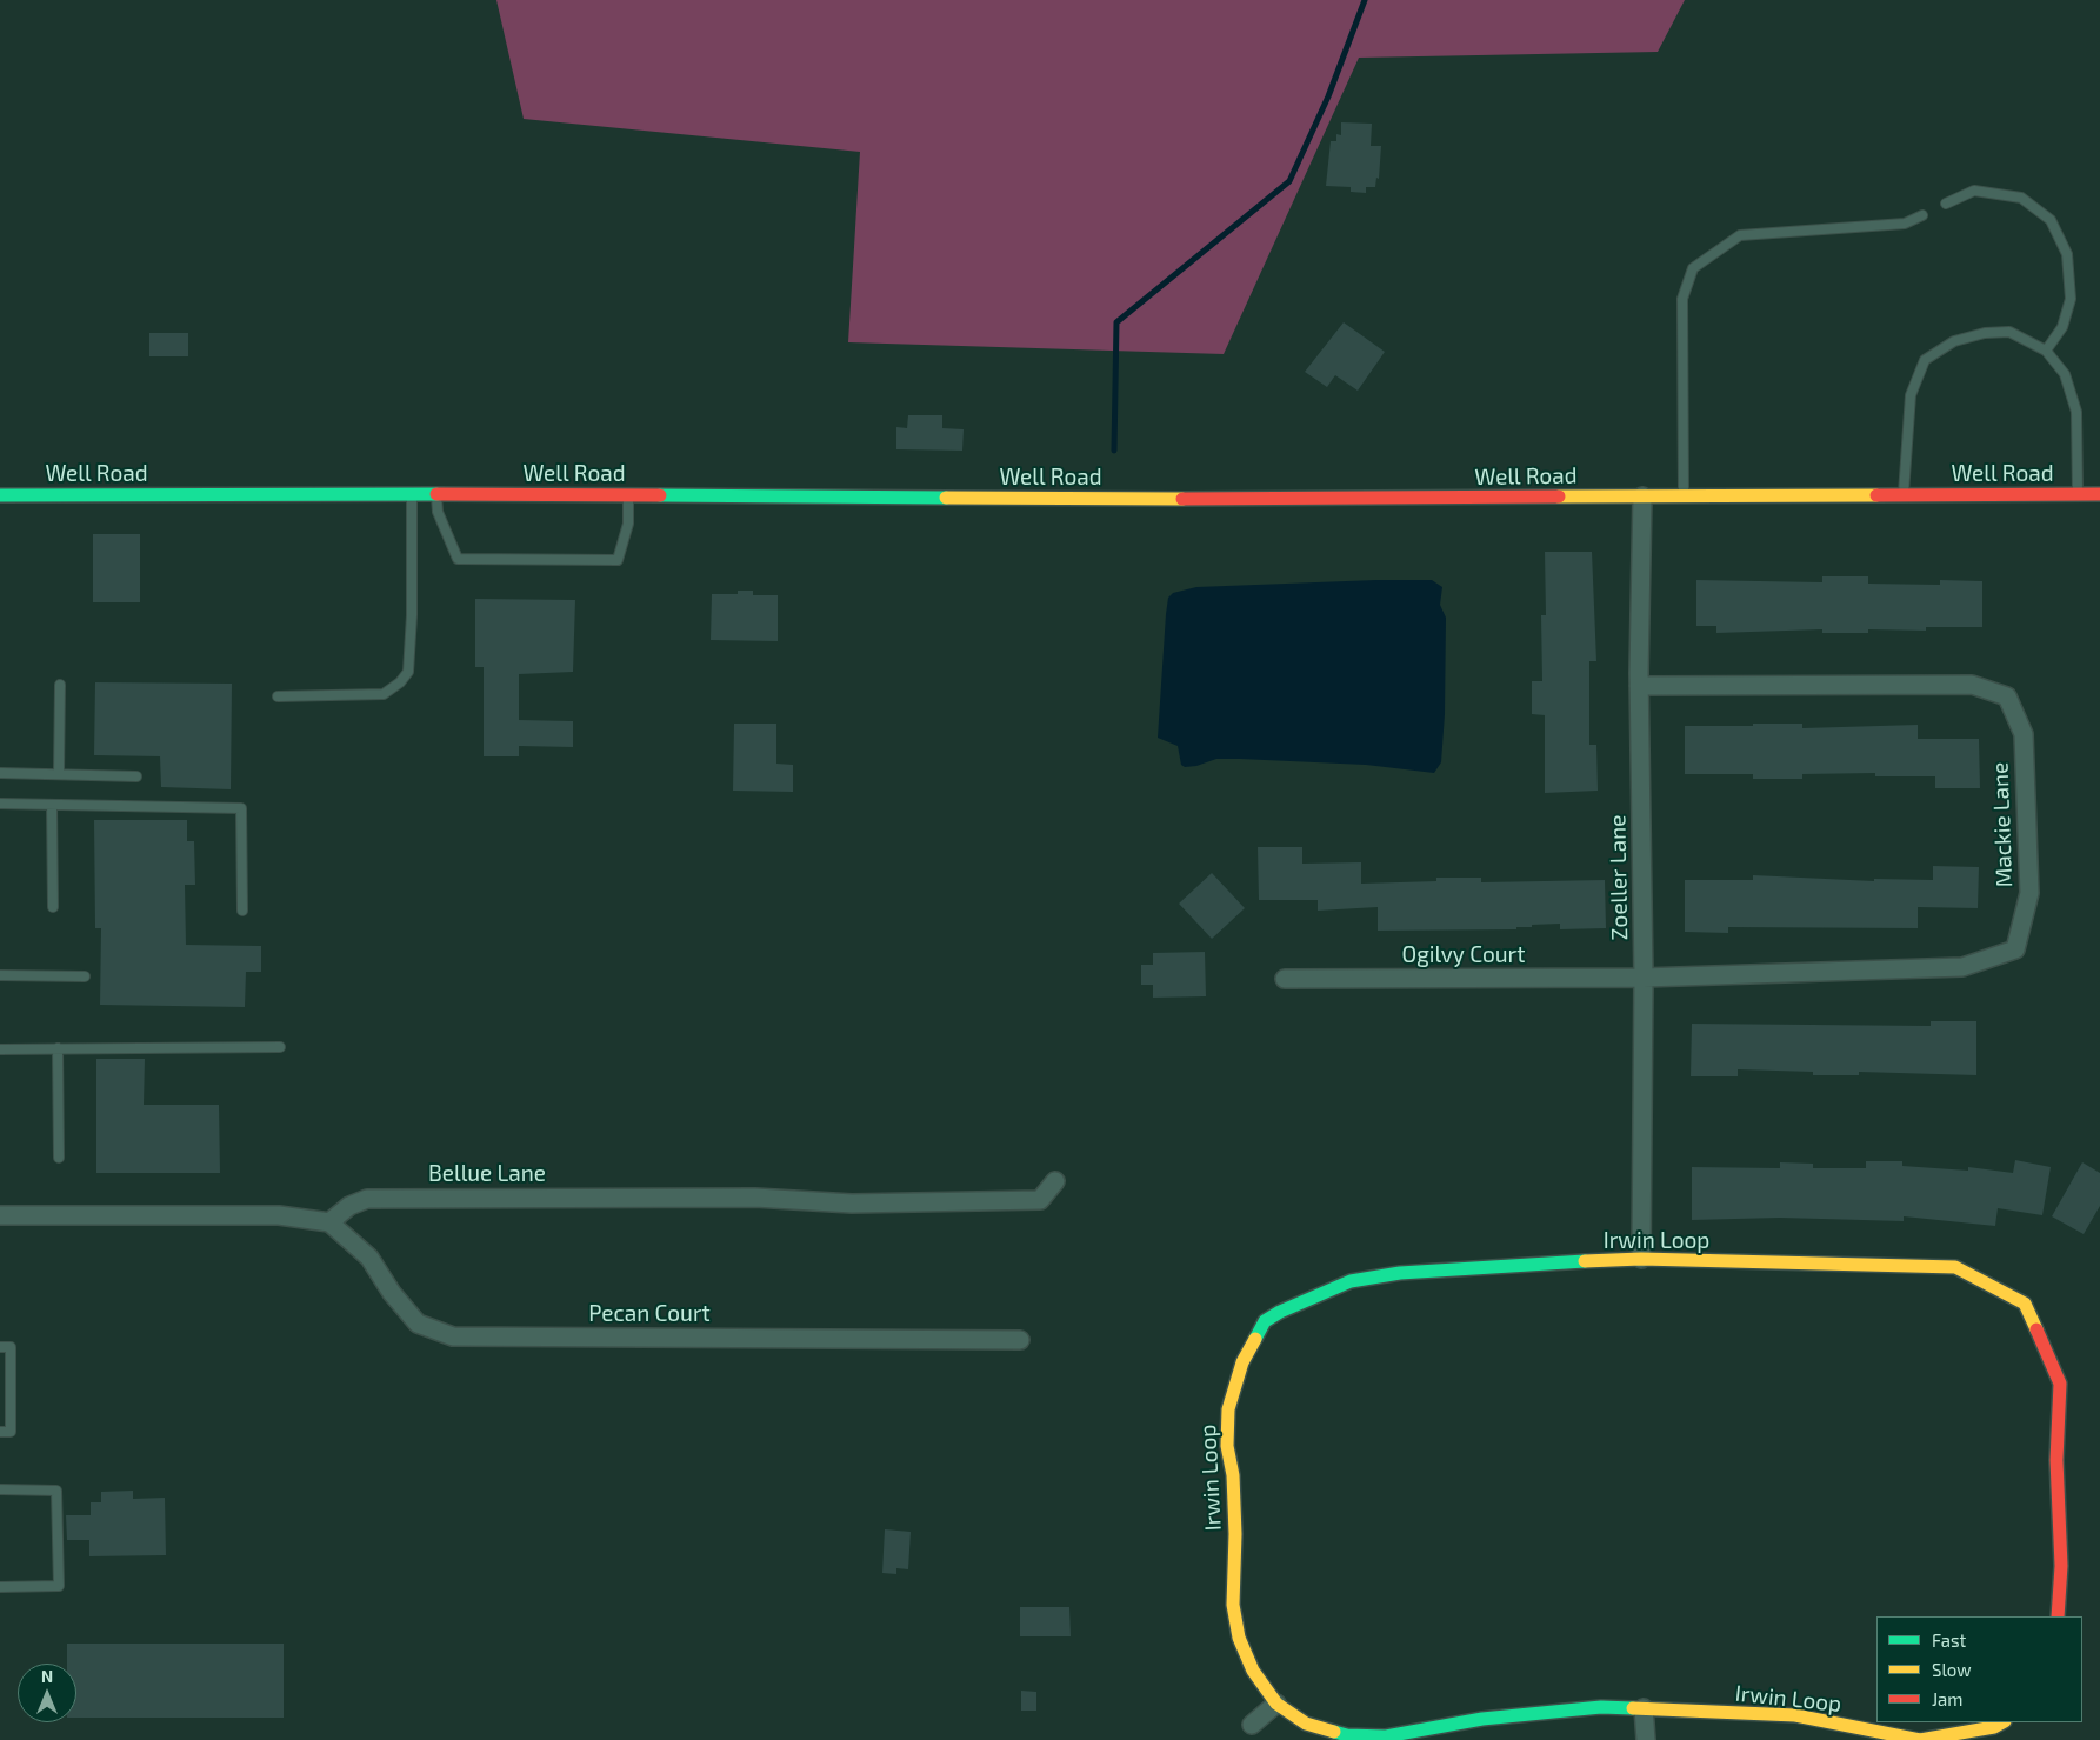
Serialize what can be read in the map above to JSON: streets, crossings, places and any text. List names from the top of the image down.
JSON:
{
  "streets": {
    "street": [
      "Well Road",
      "Mackie Lane",
      "Zoeller Lane",
      "Ogilvy Court",
      "Bellue Lane",
      "Irwin Loop",
      "Pecan Court"
    ]
  },
  "crossings": [
    ["Well Road", "Zoeller Lane"],
    ["Mackie Lane", "Zoeller Lane"],
    ["Mackie Lane", "Ogilvy Court"],
    ["Zoeller Lane", "Ogilvy Court"],
    ["Zoeller Lane", "Irwin Loop"],
    ["Bellue Lane", "Pecan Court"]
  ],
  "legend": ["Fast", "Slow", "Jam"],
  "north": "top"
}
